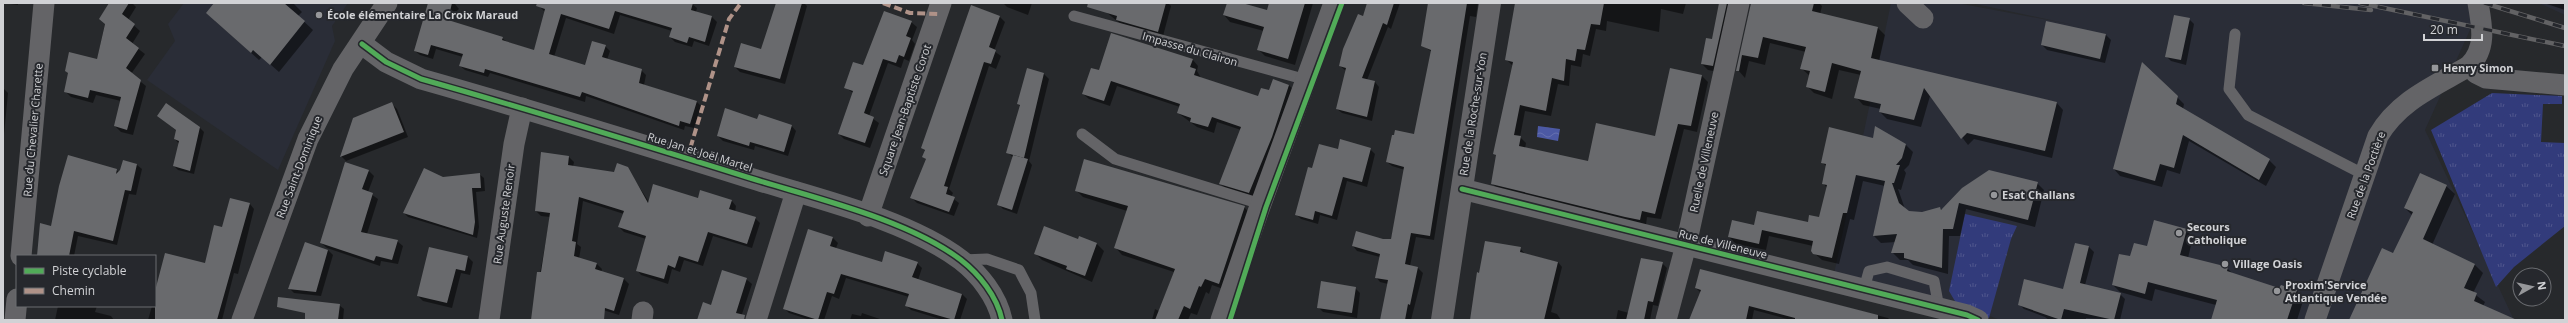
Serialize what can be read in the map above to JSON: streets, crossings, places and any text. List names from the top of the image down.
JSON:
{
  "streets": {
    "main road": ["Rue de la Roche-sur-Yon"],
    "street": [
      "Square Jean-Baptiste Corot",
      "Rue du Chevalier Charette",
      "Rue Jan et Joël Martel",
      "Ruelle de Villeneuve",
      "Rue Saint-Dominique",
      "Rue de la Poctière",
      "Rue Auguste Renoir",
      "Rue de Villeneuve"
    ],
    "lane": ["Impasse du Clairon"]
  },
  "crossings": [
    ["Square Jean-Baptiste Corot", "Rue Jan et Joël Martel"],
    ["Rue de la Roche-sur-Yon", "Rue de Villeneuve"],
    ["Rue Jan et Joël Martel", "Rue Saint-Dominique"],
    ["Rue Jan et Joël Martel", "Rue Auguste Renoir"],
    ["Ruelle de Villeneuve", "Rue de Villeneuve"]
  ],
  "places": {
    "other": [
      "École élémentaire La Croix Maraud",
      "Esat Challans",
      "Secours Catholique",
      "Village Oasis",
      "Proxim'Service Atlantique Vendée"
    ],
    "transit": ["Henry Simon"]
  },
  "legend": ["Piste cyclable", "Chemin"],
  "scale_bar": "20 m",
  "north": "right"
}
